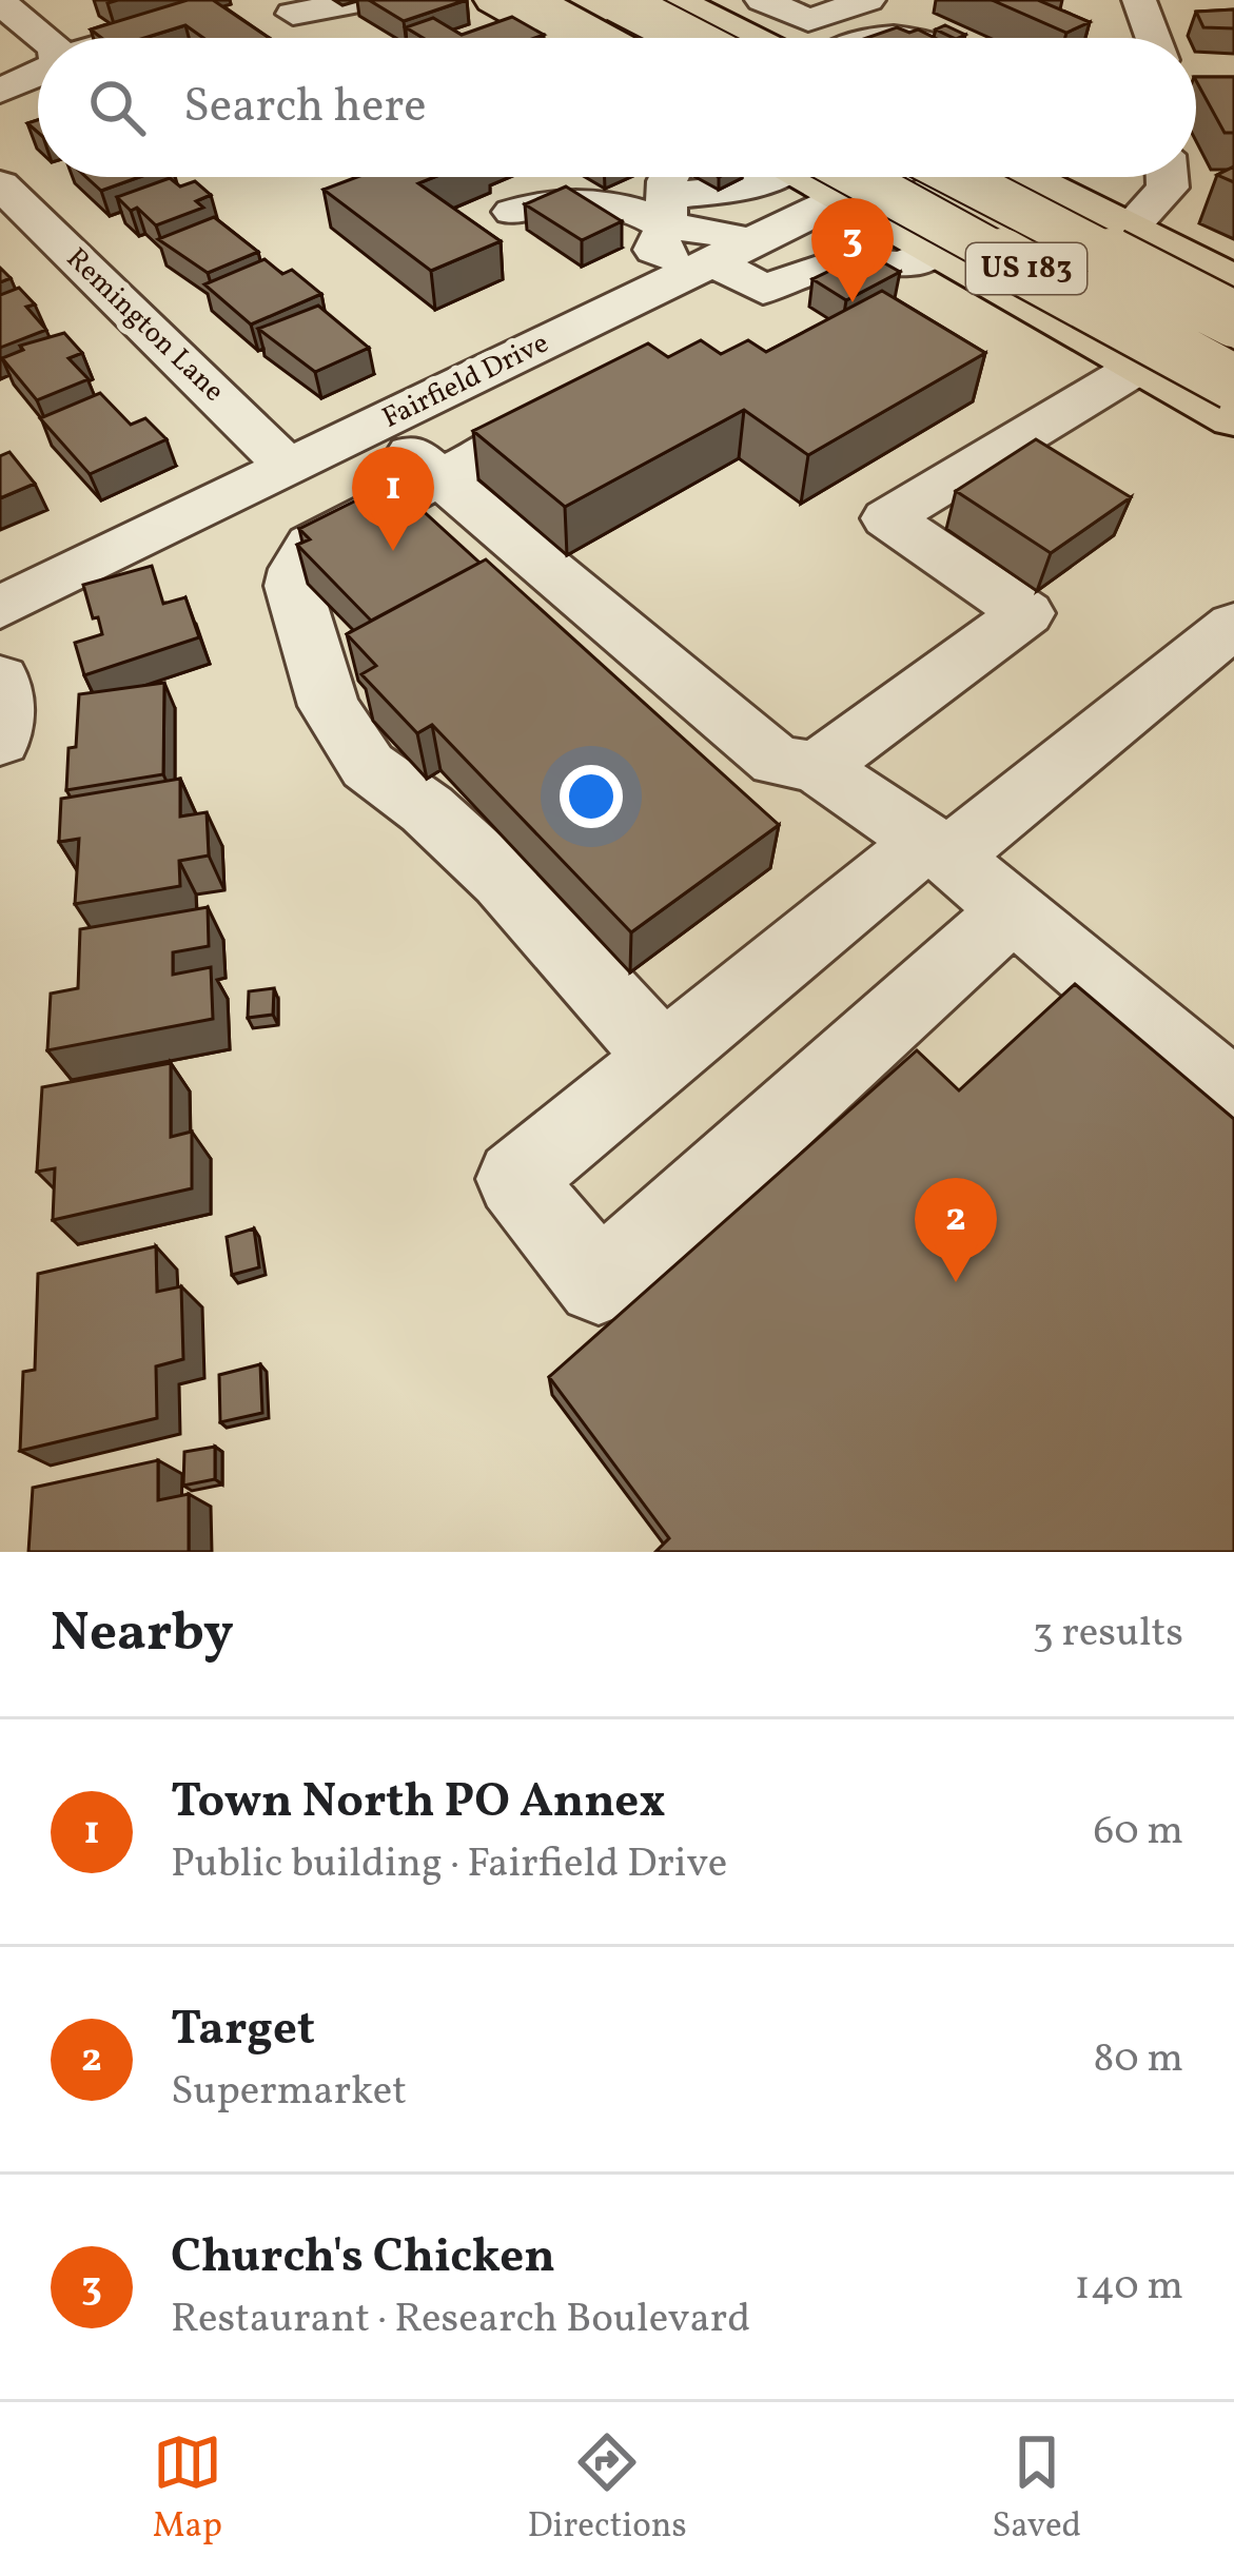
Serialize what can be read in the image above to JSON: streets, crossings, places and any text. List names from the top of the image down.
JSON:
{
  "streets": {
    "main road": ["US 183"],
    "street": ["Remington Lane", "Fairfield Drive"]
  },
  "crossings": [
    ["Remington Lane", "Fairfield Drive"]
  ],
  "page": {
    "search": "Search here",
    "pins": ["3", "1", "2"],
    "heading": ["Nearby", "3 results"],
    "list": [
      {
        "mark": "1",
        "name": "Town North PO Annex",
        "note": "Public building · Fairfield Drive",
        "value": "60 m"
      },
      {
        "mark": "2",
        "name": "Target",
        "note": "Supermarket",
        "value": "80 m"
      },
      {
        "mark": "3",
        "name": "Church's Chicken",
        "note": "Restaurant · Research Boulevard",
        "value": "140 m"
      }
    ],
    "nav": ["Map", "Directions", "Saved"]
  }
}
